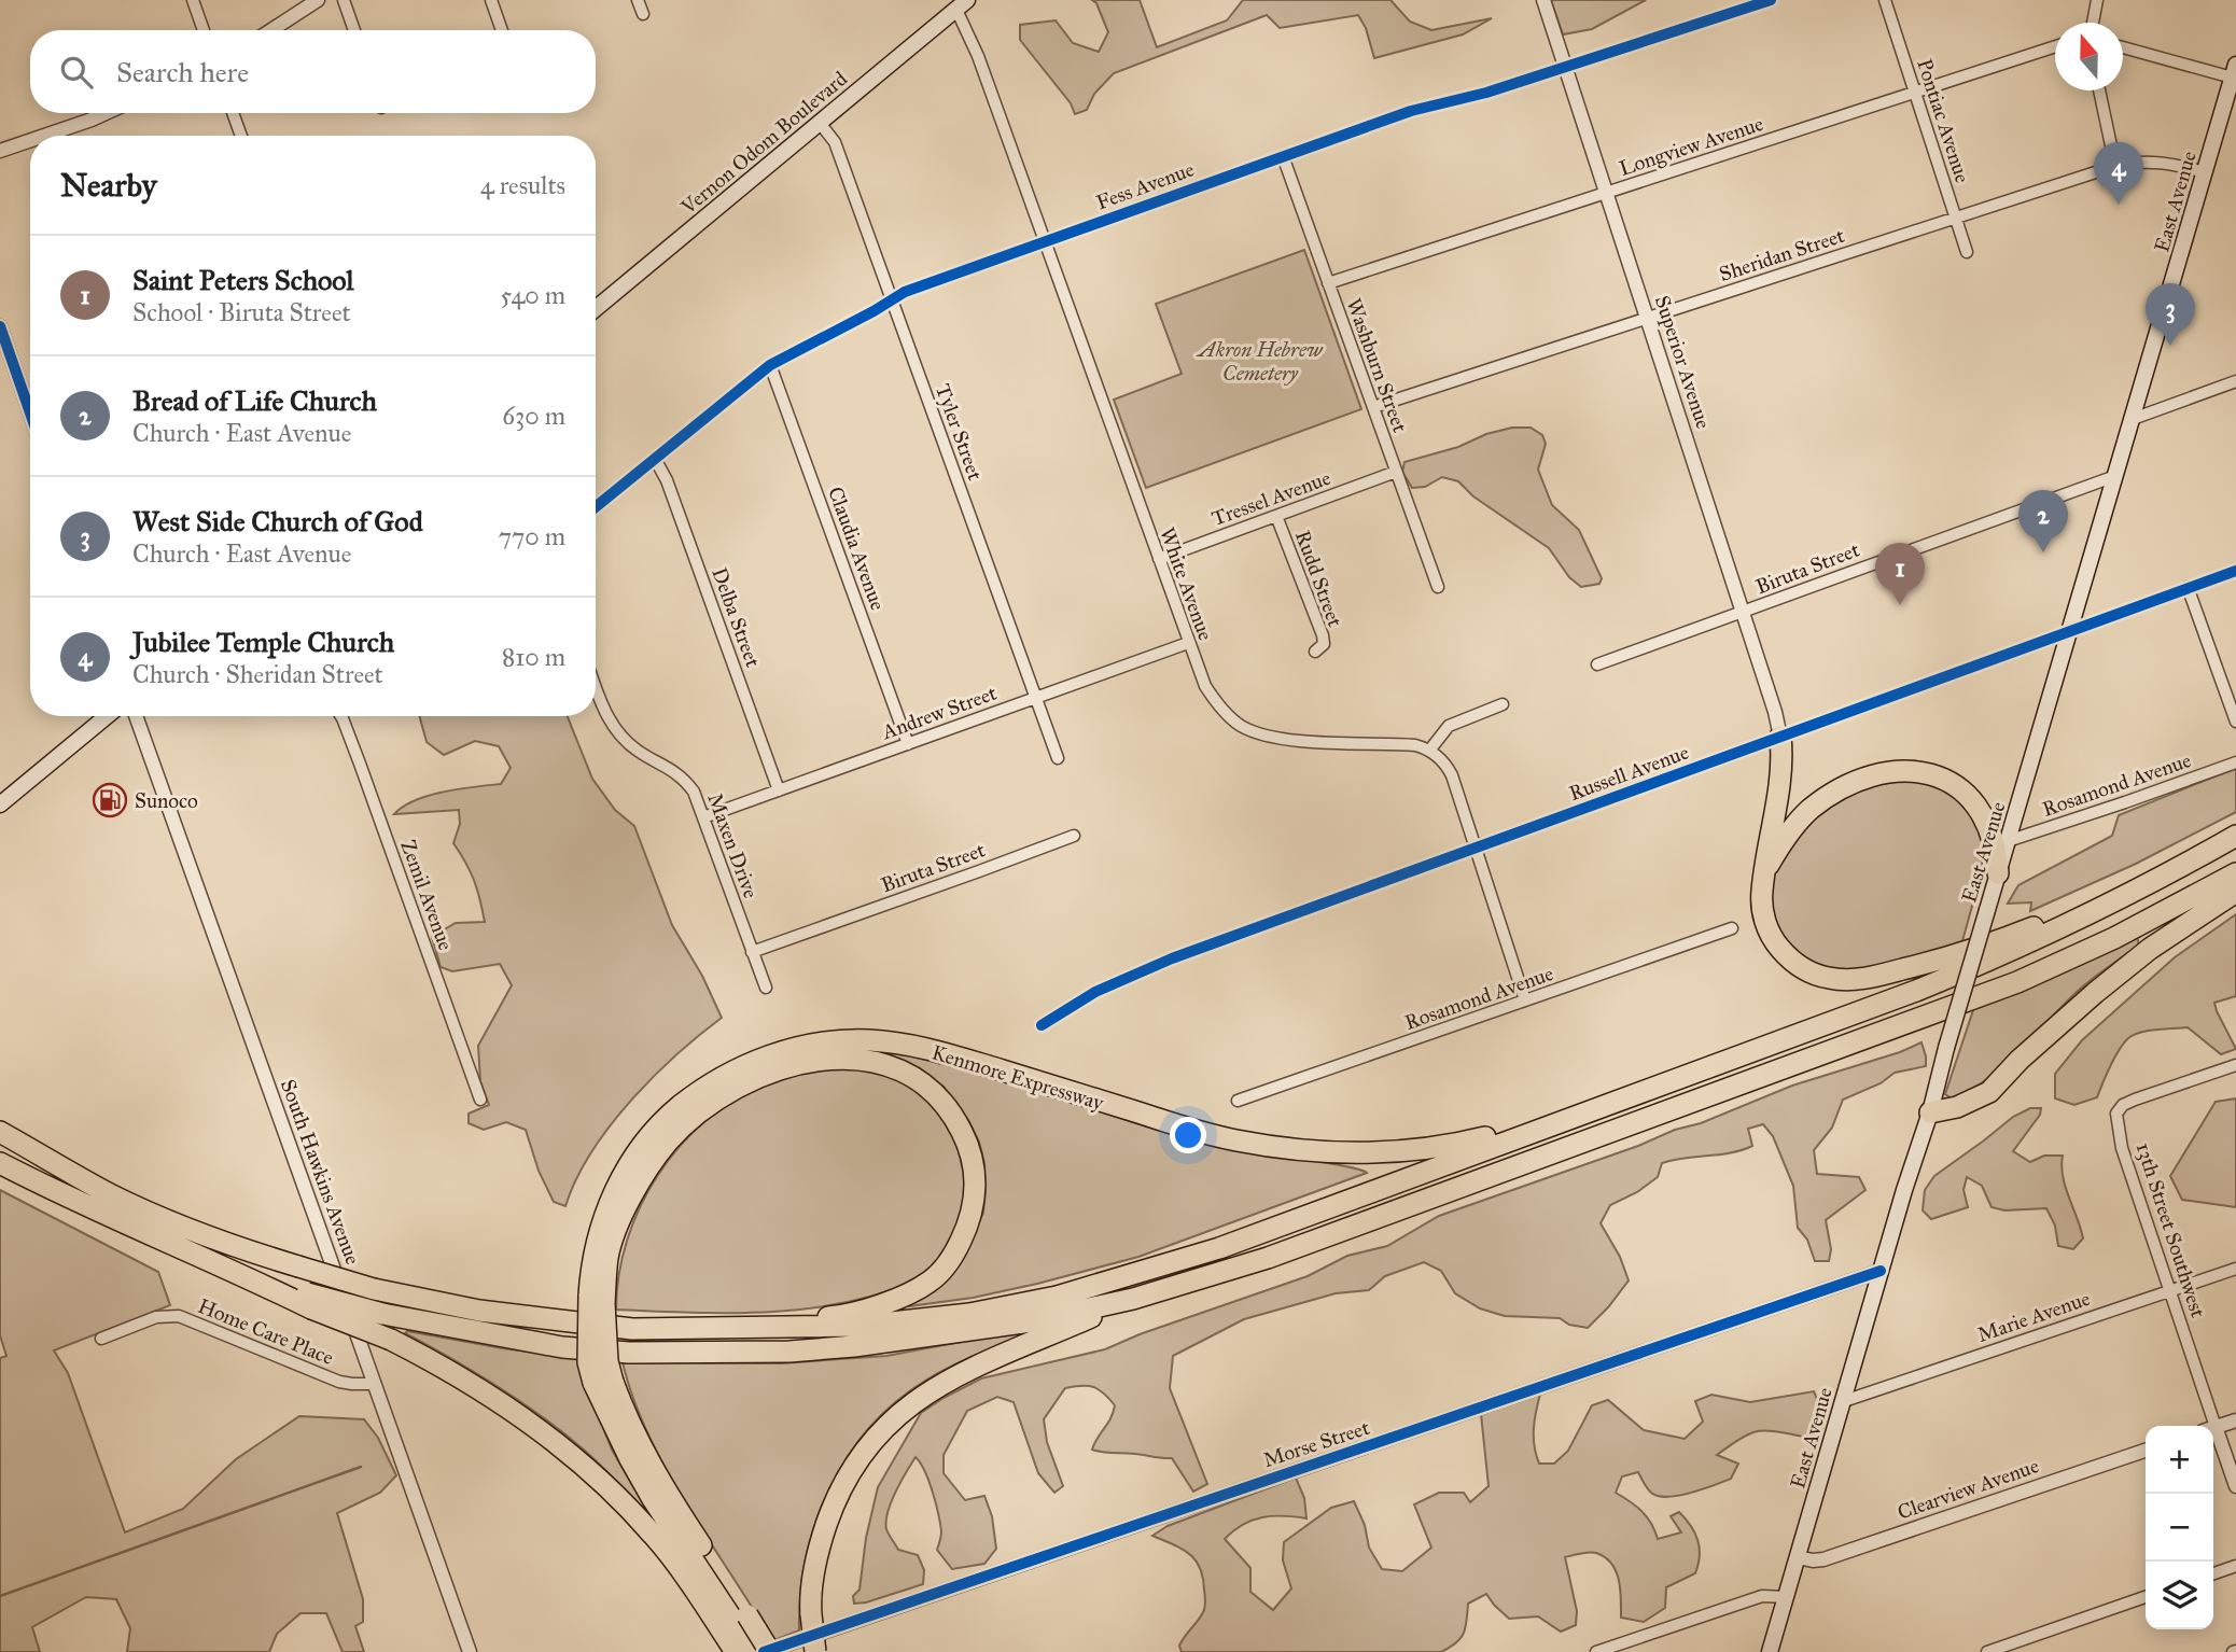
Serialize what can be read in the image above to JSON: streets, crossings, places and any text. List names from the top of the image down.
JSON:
{
  "streets": {
    "highway": ["Kenmore Expressway"],
    "main road": ["Vernon Odom Boulevard", "East Avenue"],
    "street": [
      "Pontiac Avenue",
      "Longview Avenue",
      "Fess Avenue",
      "Sheridan Street",
      "Superior Avenue",
      "Washburn Street",
      "Tyler Street",
      "Tressel Avenue",
      "Claudia Avenue",
      "Biruta Street",
      "Rudd Street",
      "White Avenue",
      "Delba Street",
      "Andrew Street",
      "Russell Avenue",
      "Rosamond Avenue",
      "Maxen Drive",
      "Zemil Avenue",
      "South Hawkins Avenue",
      "13th Street Southwest",
      "Marie Avenue",
      "Home Care Place",
      "Morse Street",
      "Clearview Avenue"
    ]
  },
  "crossings": [
    ["Pontiac Avenue", "Longview Avenue"],
    ["Pontiac Avenue", "Sheridan Street"],
    ["Vernon Odom Boulevard", "Tyler Street"],
    ["Vernon Odom Boulevard", "White Avenue"],
    ["Longview Avenue", "Superior Avenue"],
    ["Longview Avenue", "Washburn Street"],
    ["Fess Avenue", "Superior Avenue"],
    ["Fess Avenue", "Washburn Street"],
    ["Fess Avenue", "Tyler Street"],
    ["Fess Avenue", "Claudia Avenue"],
    ["Fess Avenue", "White Avenue"],
    ["Fess Avenue", "Delba Street"],
    ["East Avenue", "Sheridan Street"],
    ["East Avenue", "Biruta Street"],
    ["East Avenue", "Russell Avenue"],
    ["East Avenue", "Rosamond Avenue"],
    ["East Avenue", "Marie Avenue"],
    ["East Avenue", "Morse Street"],
    ["East Avenue", "Clearview Avenue"],
    ["Sheridan Street", "Superior Avenue"],
    ["Sheridan Street", "Washburn Street"],
    ["Superior Avenue", "Biruta Street"],
    ["Superior Avenue", "Russell Avenue"],
    ["Washburn Street", "Tressel Avenue"],
    ["Tyler Street", "Andrew Street"],
    ["Tressel Avenue", "Rudd Street"],
    ["Tressel Avenue", "White Avenue"],
    ["Claudia Avenue", "Andrew Street"],
    ["Biruta Street", "Maxen Drive"],
    ["White Avenue", "Andrew Street"],
    ["Delba Street", "Andrew Street"],
    ["Andrew Street", "Maxen Drive"],
    ["South Hawkins Avenue", "Home Care Place"],
    ["13th Street Southwest", "Marie Avenue"]
  ],
  "parks": ["Akron Hebrew Cemetery"],
  "places": {
    "fuel station": ["Sunoco"]
  },
  "north": "top",
  "page": {
    "search": "Search here",
    "heading": ["Nearby", "4 results"],
    "pins": [
      "4",
      "3",
      "2",
      "1"
    ],
    "list": [
      {
        "mark": "1",
        "name": "Saint Peters School",
        "note": "School · Biruta Street",
        "value": "540 m"
      },
      {
        "mark": "2",
        "name": "Bread of Life Church",
        "note": "Church · East Avenue",
        "value": "630 m"
      },
      {
        "mark": "3",
        "name": "West Side Church of God",
        "note": "Church · East Avenue",
        "value": "770 m"
      },
      {
        "mark": "4",
        "name": "Jubilee Temple Church",
        "note": "Church · Sheridan Street",
        "value": "810 m"
      }
    ],
    "map_buttons": ["+", "−"]
  }
}
